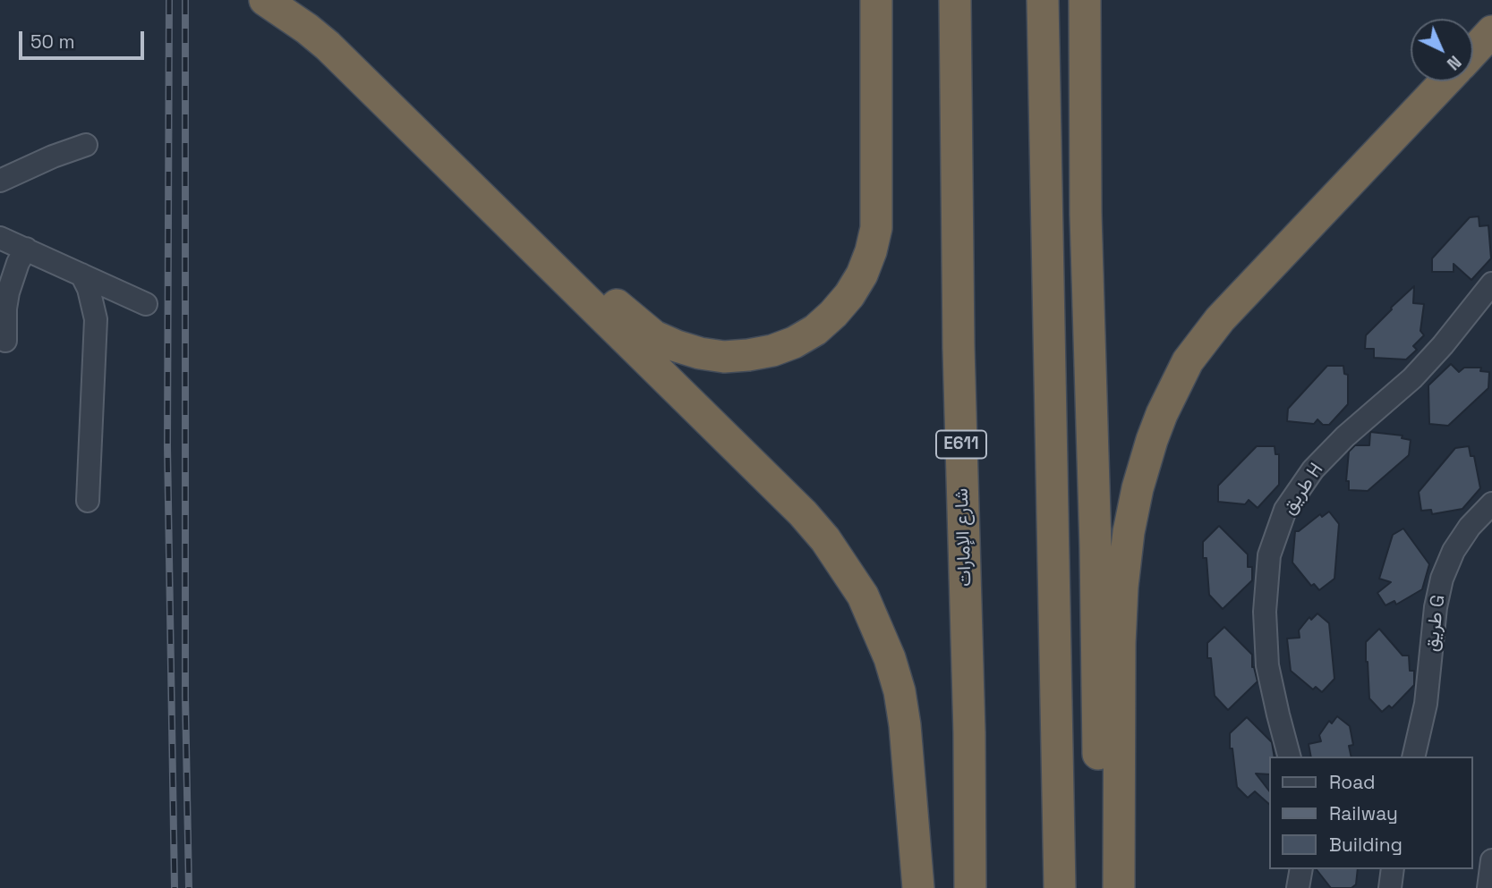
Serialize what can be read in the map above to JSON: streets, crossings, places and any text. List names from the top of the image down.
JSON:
{
  "streets": {
    "highway": ["E611", "شارع الإمارات"],
    "street": ["طريق H", "طريق G"]
  },
  "legend": ["Road", "Railway", "Building"],
  "scale_bar": "50 m",
  "north": "bottom right"
}
